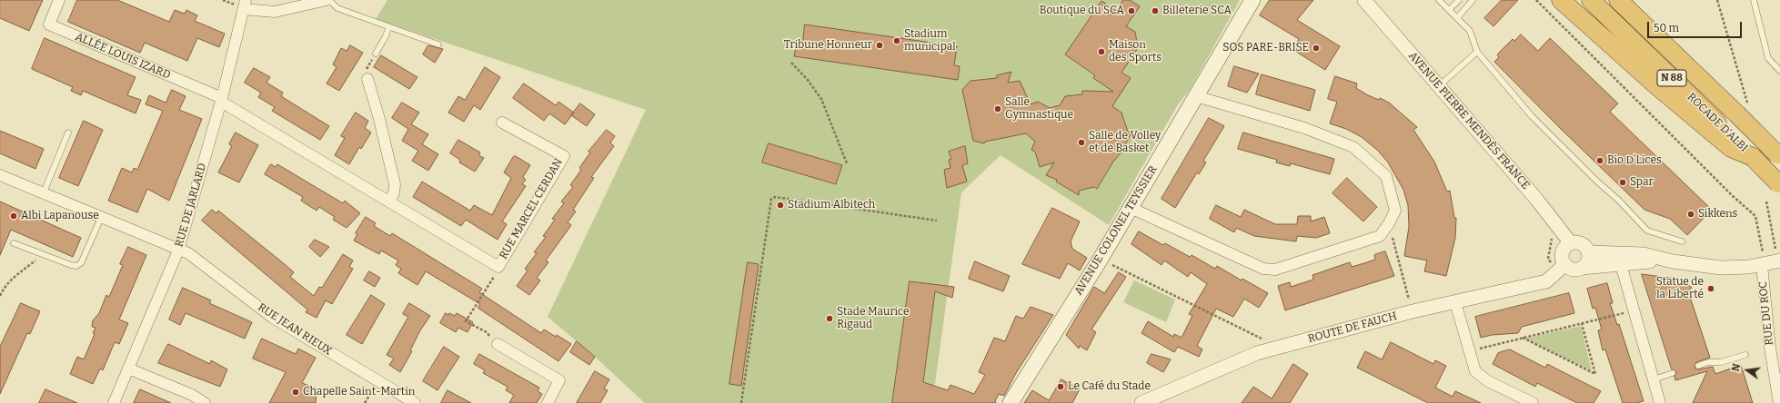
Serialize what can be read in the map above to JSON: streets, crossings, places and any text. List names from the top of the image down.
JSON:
{
  "streets": {
    "highway": ["N 88", "ROCADE D'ALBI"],
    "main road": ["AVENUE COLONEL TEYSSIER"],
    "street": [
      "ALLÉE LOUIS IZARD",
      "AVENUE PIERRE MENDÈS FRANCE",
      "RUE DE JARLARD",
      "RUE MARCEL CERDAN",
      "RUE DU ROC",
      "ROUTE DE FAUCH",
      "RUE JEAN RIEUX"
    ]
  },
  "crossings": [
    ["ALLÉE LOUIS IZARD", "RUE DE JARLARD"],
    ["ALLÉE LOUIS IZARD", "RUE MARCEL CERDAN"],
    ["AVENUE PIERRE MENDÈS FRANCE", "ROUTE DE FAUCH"],
    ["RUE DE JARLARD", "RUE MARCEL CERDAN"],
    ["RUE DE JARLARD", "RUE JEAN RIEUX"]
  ],
  "places": [
    "Boutique du SCA",
    "Billeterie SCA",
    "Stadium municipal",
    "Tribune Honneur",
    "SOS PARE-BRISE",
    "Maison des Sports",
    "Salle Gymnastique",
    "Salle de Volley et de Basket",
    "Bio D'Lices",
    "Spar",
    "Stadium Albitech",
    "Sikkens",
    "Albi Lapanouse",
    "Statue de la Liberté",
    "Stade Maurice Rigaud",
    "Le Café du Stade",
    "Chapelle Saint-Martin"
  ],
  "scale_bar": "50 m",
  "north": "left"
}
